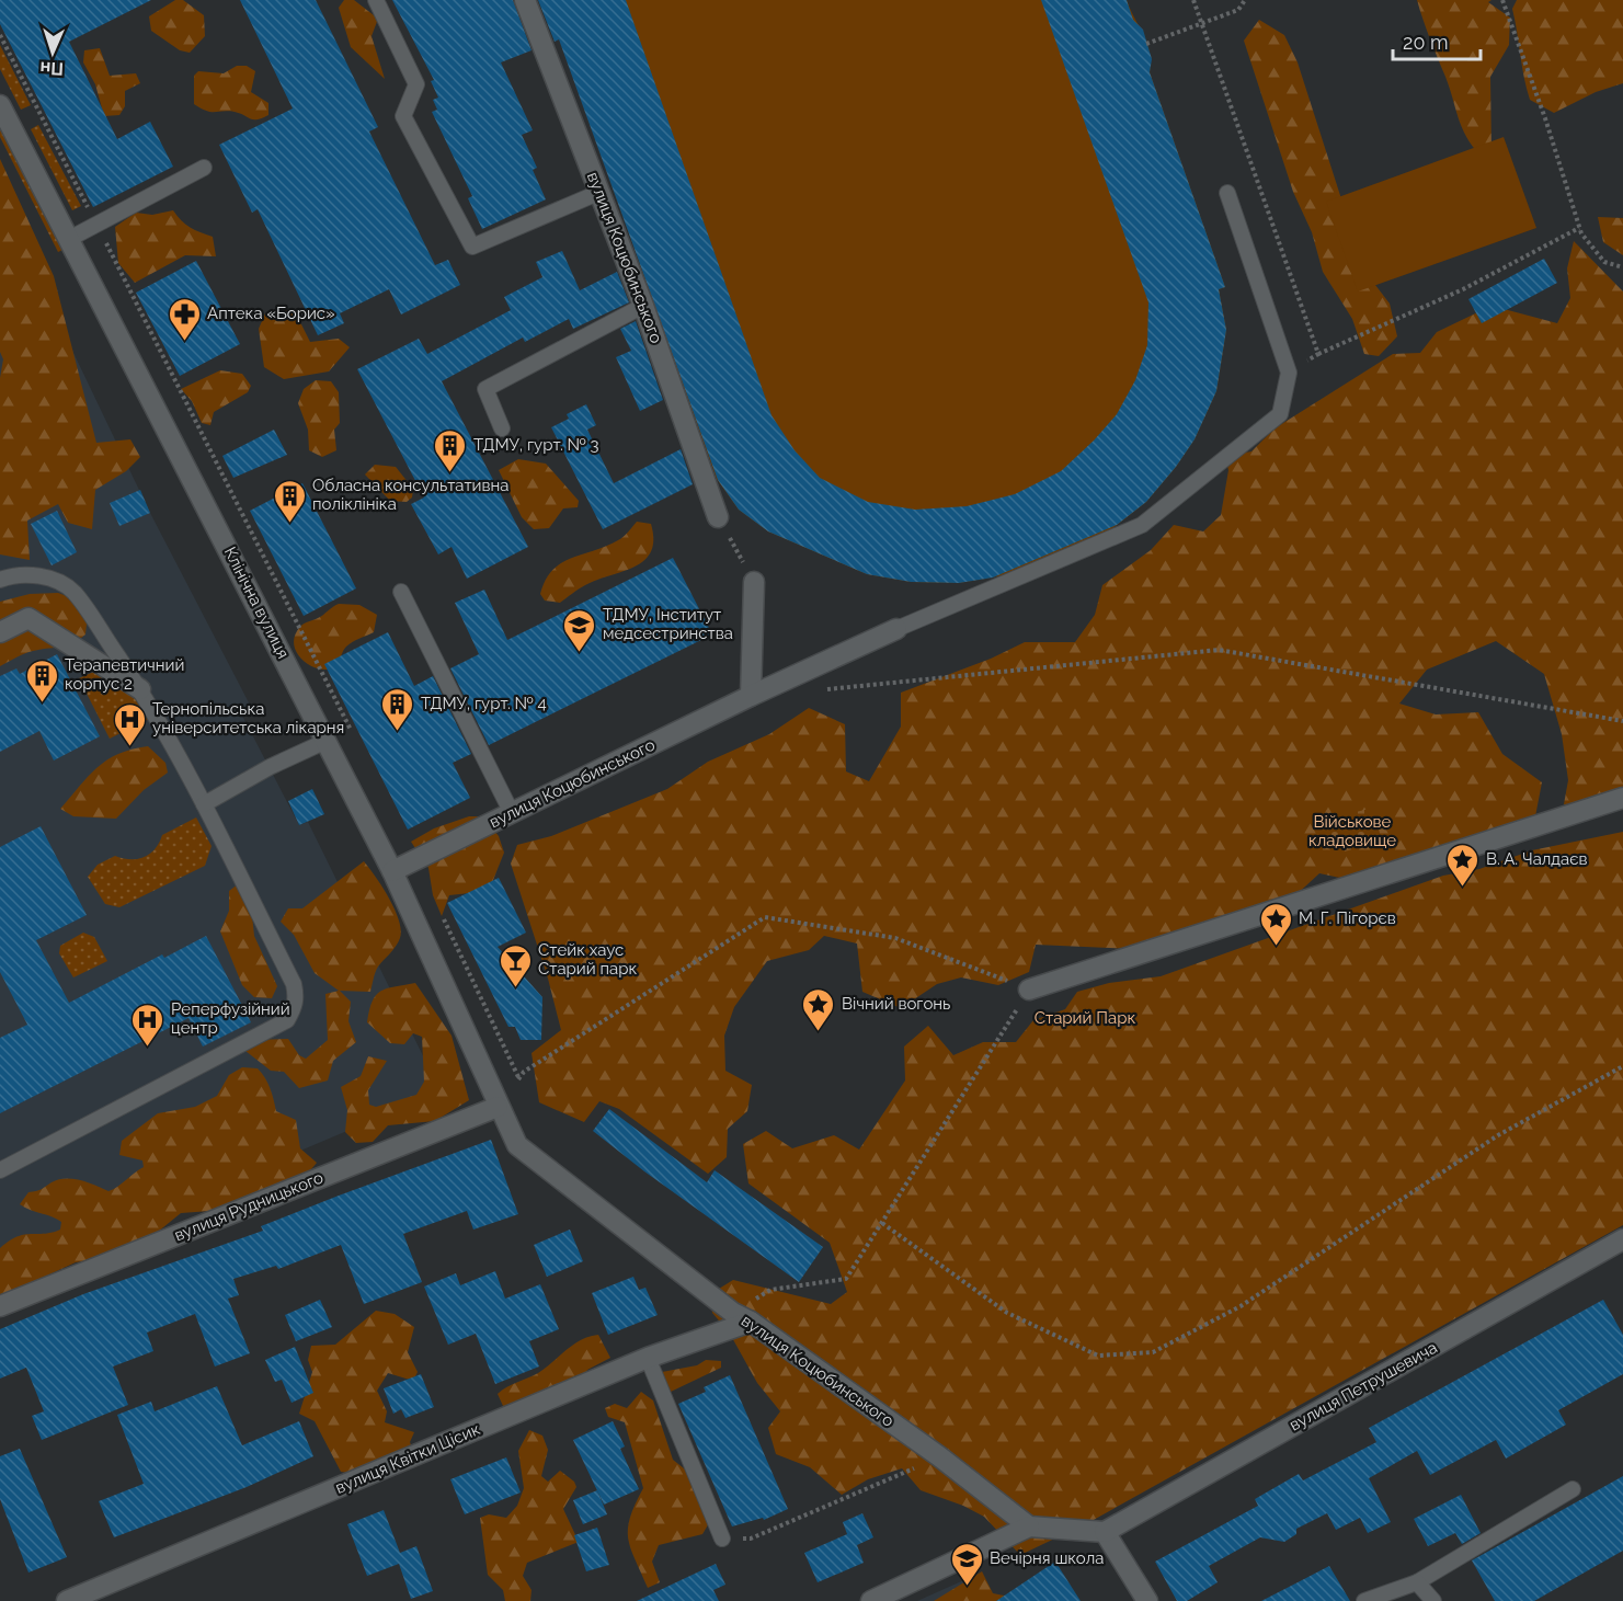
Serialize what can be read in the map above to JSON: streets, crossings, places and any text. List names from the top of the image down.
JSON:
{
  "streets": {
    "street": [
      "вулиця Коцюбинського",
      "Клінічна вулиця",
      "вулиця Рудницького",
      "вулиця Петрушевича",
      "вулиця Квітки Цісик"
    ]
  },
  "crossings": [
    ["вулиця Коцюбинського", "Клінічна вулиця"],
    ["вулиця Коцюбинського", "вулиця Рудницького"],
    ["вулиця Коцюбинського", "вулиця Квітки Цісик"],
    ["Клінічна вулиця", "вулиця Рудницького"]
  ],
  "parks": ["Військове кладовище", "Старий Парк"],
  "places": {
    "pharmacy": ["Аптека «Борис»"],
    "building": [
      "ТДМУ, гурт. № 3",
      "Обласна консультативна поліклініка",
      "Терапевтичний корпус 2",
      "ТДМУ, гурт. № 4"
    ],
    "school or university": ["ТДМУ, Iнститут медсестринства", "Вечірня школа"],
    "hospital": ["Тернопільська університетська лікарня", "Реперфузійний центр"],
    "place": ["В. А. Чалдаєв", "М. Г. Пігорєв", "Вічний вогонь"],
    "bar": ["Стейк хаус Старий парк"]
  },
  "scale_bar": "20 m",
  "north": "bottom"
}
